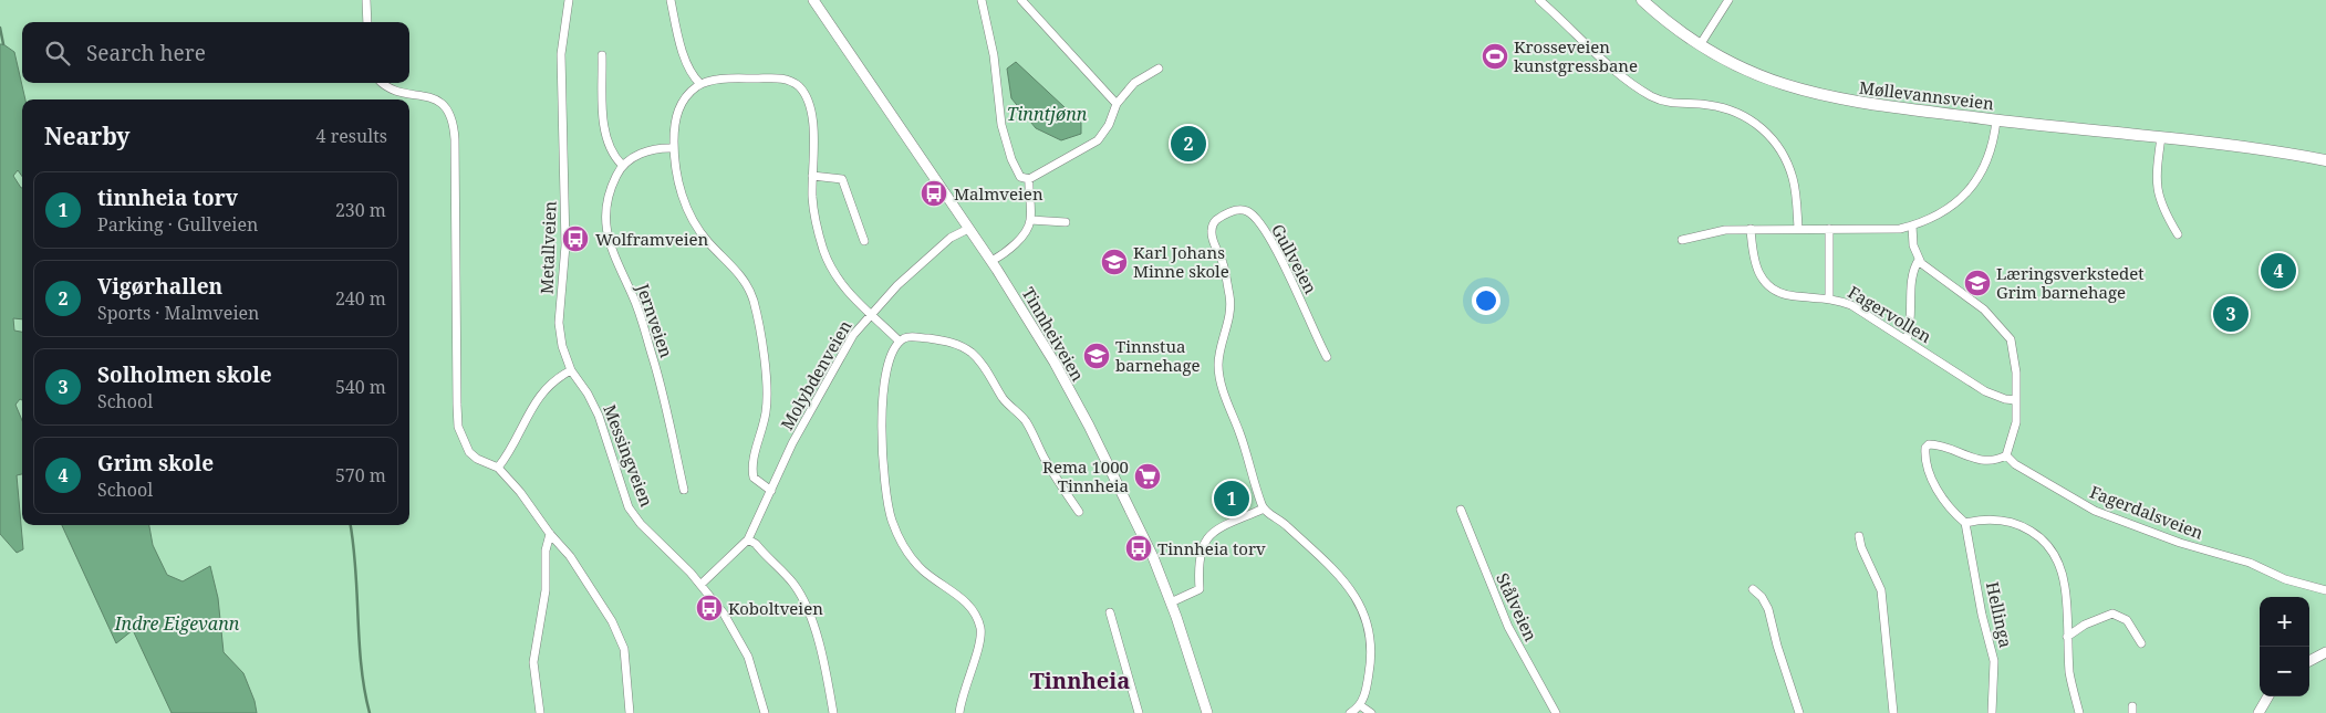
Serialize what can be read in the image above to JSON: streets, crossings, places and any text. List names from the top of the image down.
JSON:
{
  "streets": {
    "main road": ["Møllevannsveien"],
    "street": [
      "Metallveien",
      "Gullveien",
      "Fagervollen",
      "Jernveien",
      "Tinnheiveien",
      "Molybdenveien",
      "Messingveien",
      "Fagerdalsveien",
      "Stålveien",
      "Hellinga"
    ]
  },
  "crossings": [
    ["Metallveien", "Messingveien"],
    ["Tinnheiveien", "Molybdenveien"],
    ["Molybdenveien", "Messingveien"]
  ],
  "districts": ["Tinnheia"],
  "water": ["Tinntjønn", "Indre Eigevann"],
  "places": {
    "sports": ["Krosseveien kunstgressbane"],
    "bus stop": [
      "Malmveien",
      "Wolframveien",
      "Tinnheia torv",
      "Koboltveien"
    ],
    "school or university": ["Karl Johans Minne skole", "Læringsverkstedet Grim barnehage", "Tinnstua barnehage"],
    "supermarket": ["Rema 1000 Tinnheia"]
  },
  "page": {
    "search": "Search here",
    "heading": ["Nearby", "4 results"],
    "pins": [
      "2",
      "4",
      "3",
      "1"
    ],
    "list": [
      {
        "mark": "1",
        "name": "tinnheia torv",
        "note": "Parking · Gullveien",
        "value": "230 m"
      },
      {
        "mark": "2",
        "name": "Vigørhallen",
        "note": "Sports · Malmveien",
        "value": "240 m"
      },
      {
        "mark": "3",
        "name": "Solholmen skole",
        "note": "School",
        "value": "540 m"
      },
      {
        "mark": "4",
        "name": "Grim skole",
        "note": "School",
        "value": "570 m"
      }
    ],
    "map_buttons": ["+", "−"]
  }
}
